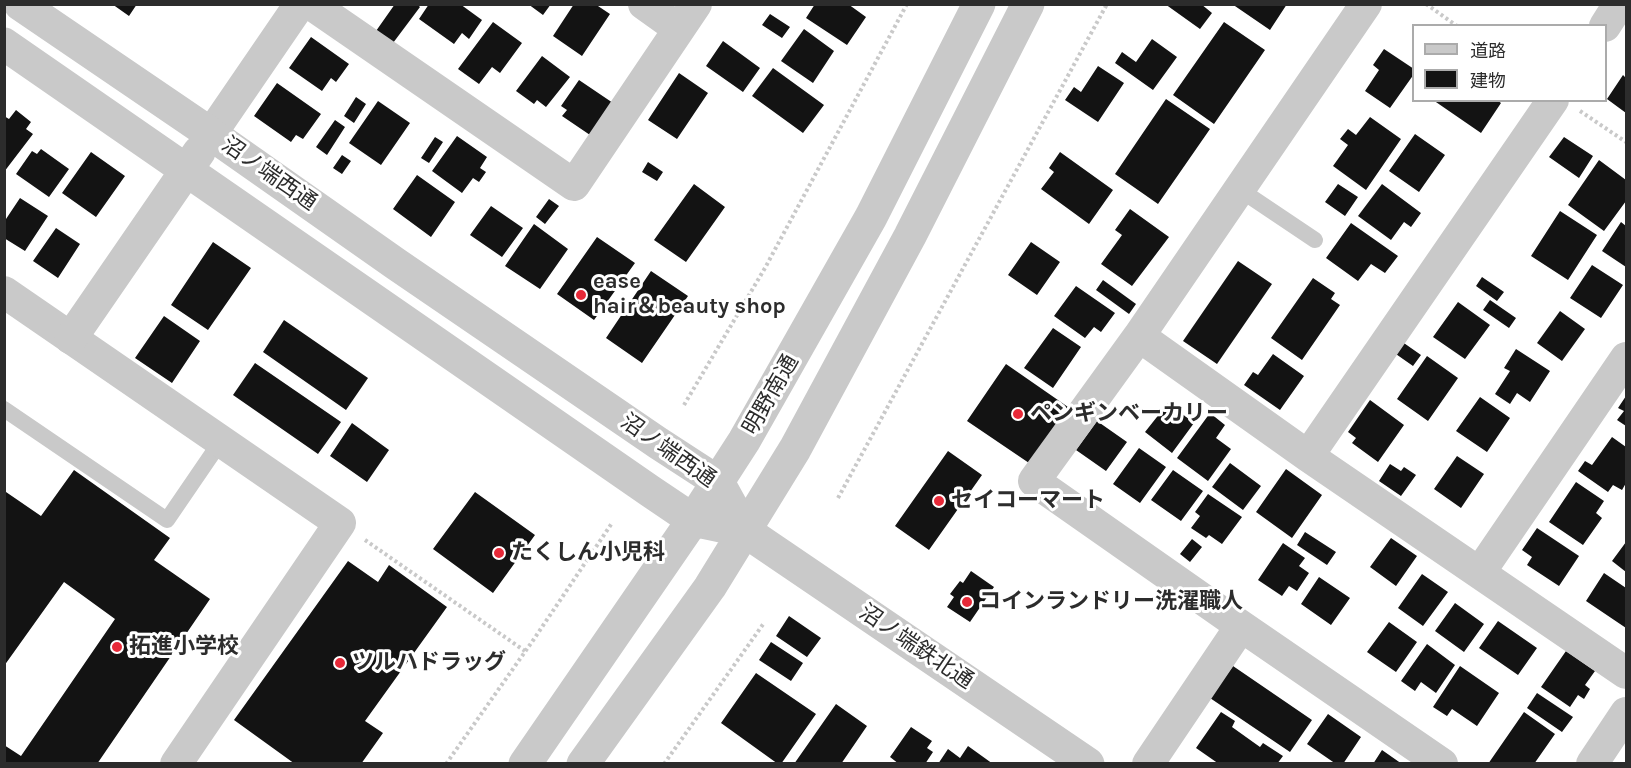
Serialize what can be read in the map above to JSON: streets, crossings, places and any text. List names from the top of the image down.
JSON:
{
  "streets": {
    "street": ["沼ノ端西通", "明野南通", "沼ノ端鉄北通"]
  },
  "crossings": [
    ["沼ノ端西通", "明野南通"],
    ["沼ノ端西通", "沼ノ端鉄北通"],
    ["明野南通", "沼ノ端鉄北通"]
  ],
  "places": [
    "ease hair＆beauty shop",
    "ペンギンベーカリー",
    "セイコーマート",
    "たくしん小児科",
    "コインランドリー洗濯職人",
    "拓進小学校",
    "ツルハドラッグ"
  ],
  "legend": ["道路", "建物"]
}
